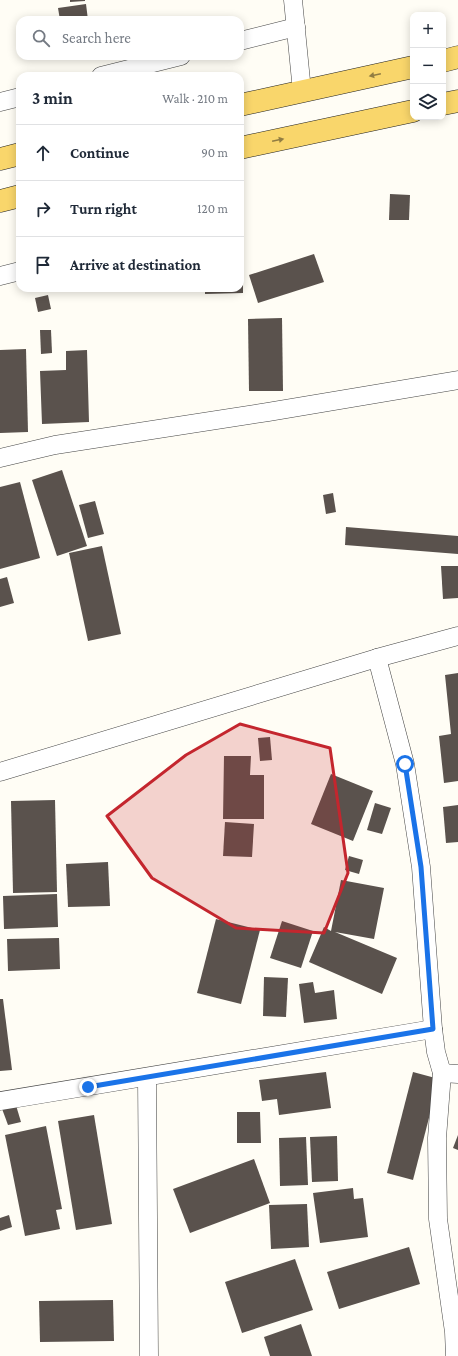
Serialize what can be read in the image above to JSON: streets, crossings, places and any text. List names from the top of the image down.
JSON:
{
  "page": {
    "map_buttons": ["+", "−"],
    "search": "Search here",
    "heading": ["3 min", "Walk · 210 m"],
    "list": [
      ["Continue", "90 m"],
      ["Turn right", "120 m"],
      "Arrive at destination"
    ]
  }
}
